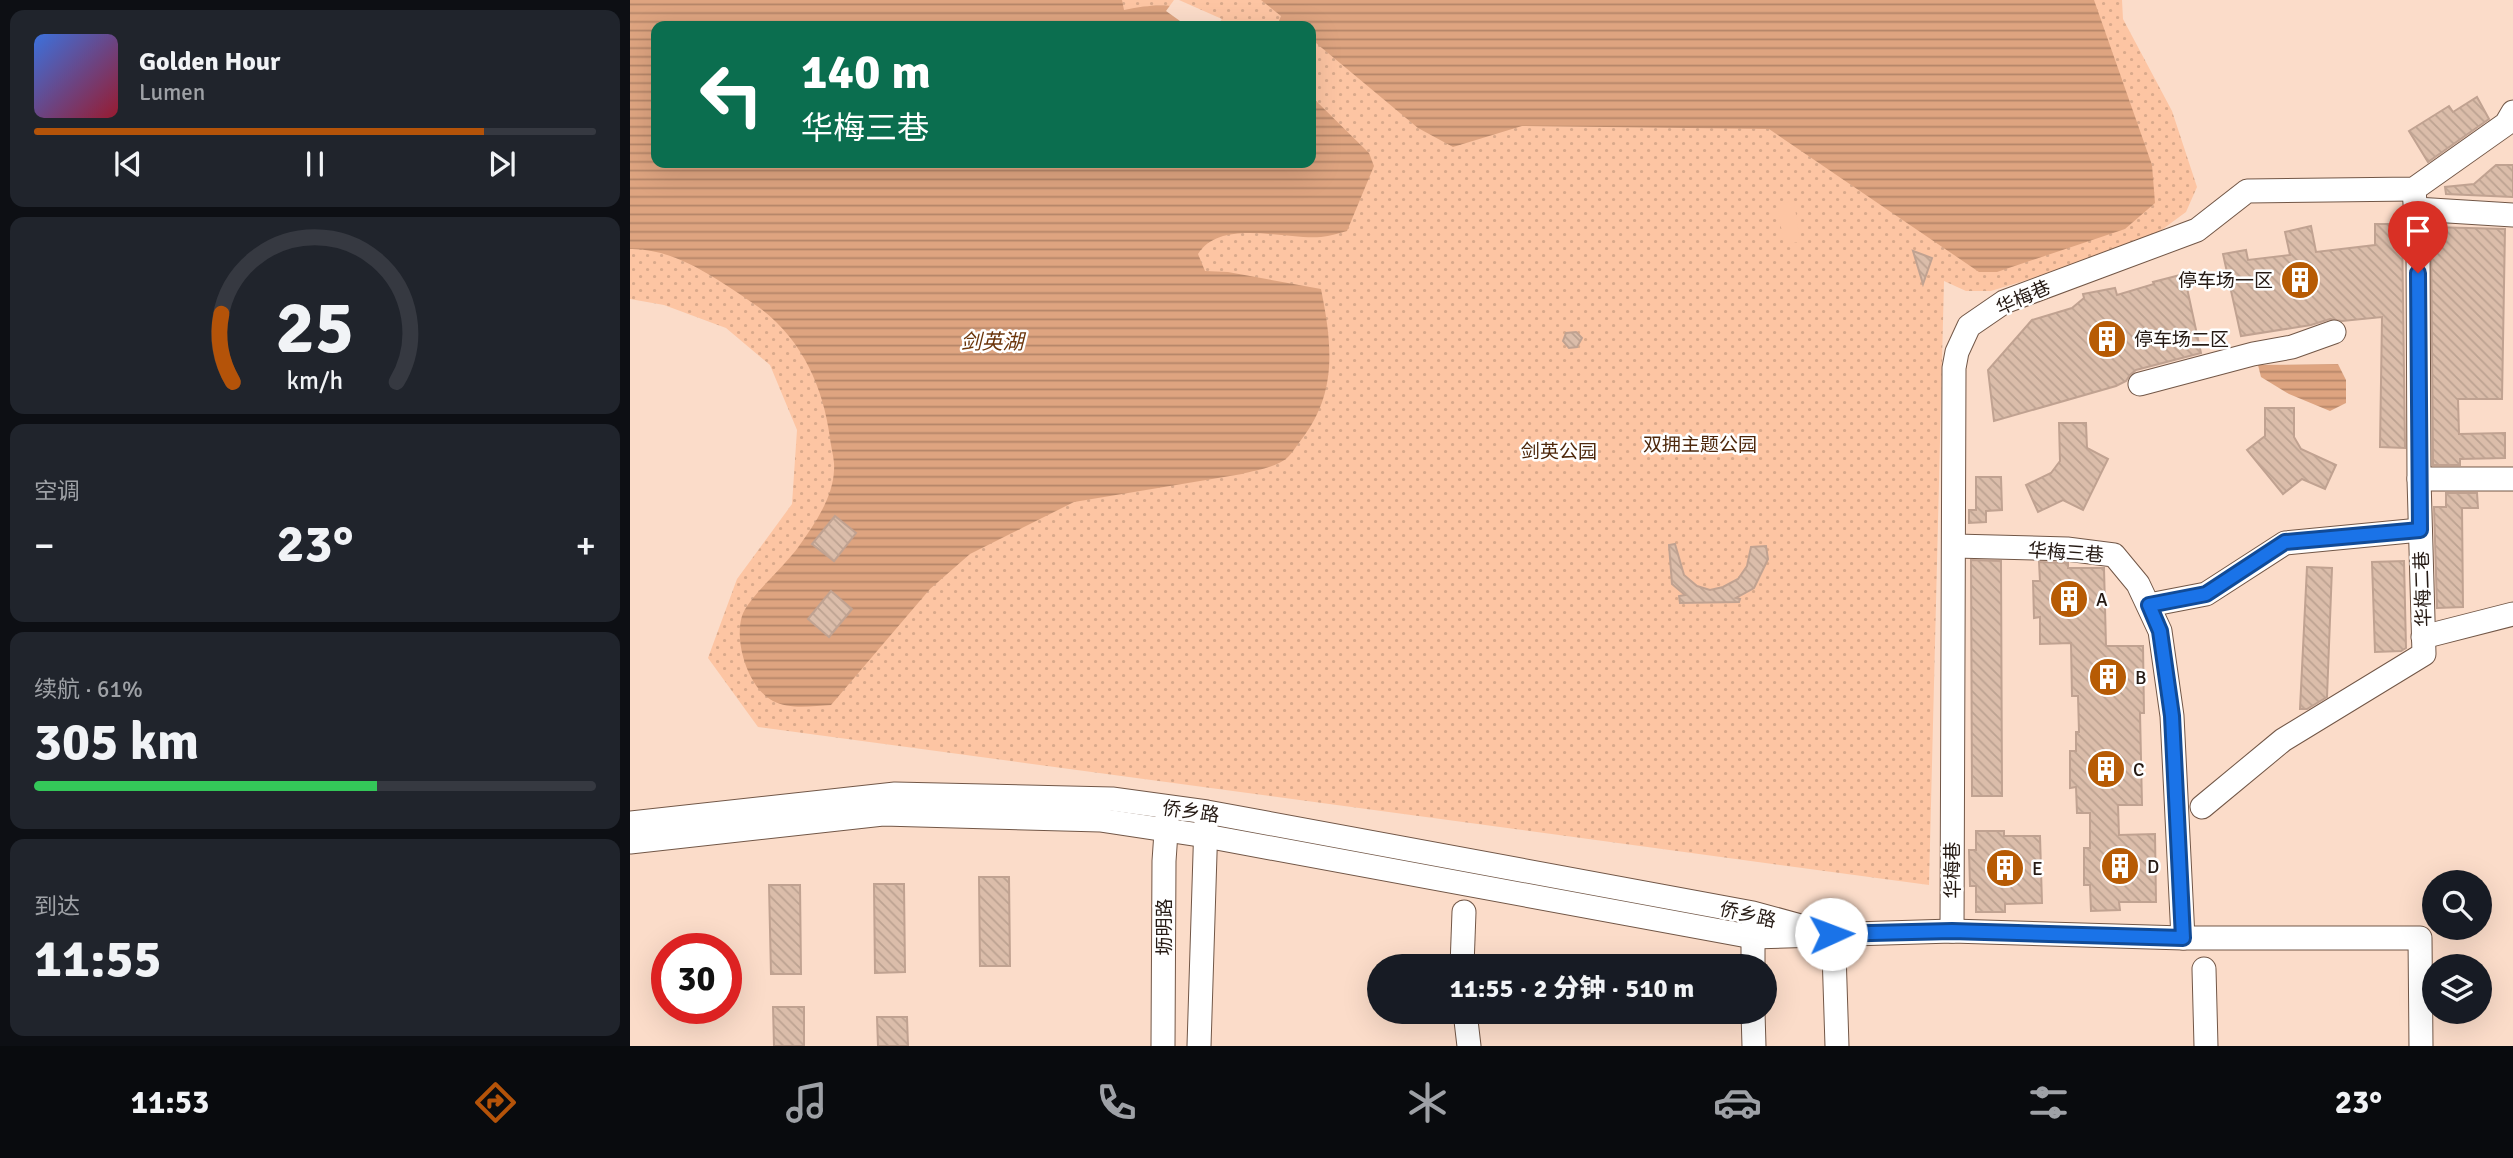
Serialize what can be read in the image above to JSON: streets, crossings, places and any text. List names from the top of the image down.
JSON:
{
  "streets": {
    "street": [
      "华梅巷",
      "华梅三巷",
      "华梅二巷",
      "侨乡路",
      "坜明路"
    ]
  },
  "crossings": [
    ["华梅巷", "华梅三巷"],
    ["华梅巷", "华梅二巷"],
    ["侨乡路", "坜明路"]
  ],
  "water": ["剑英湖"],
  "parks": ["双拥主题公园", "剑英公园"],
  "places": {
    "building": [
      "停车场一区",
      "停车场二区",
      "A",
      "B",
      "C",
      "D",
      "E"
    ]
  },
  "page": {
    "turn": ["140 m", "华梅三巷"],
    "song": ["Golden Hour", "Lumen"],
    "tile": [
      "空调",
      ["续航 · 61%", "305 km"],
      ["到达", "11:55"]
    ],
    "heat": ["−", "23°", "+"],
    "limit": "30",
    "trip": "11:55 · 2 分钟 · 510 m",
    "tabs": ["11:53", "23°"],
    "gauge": ["25", "km/h"]
  }
}
